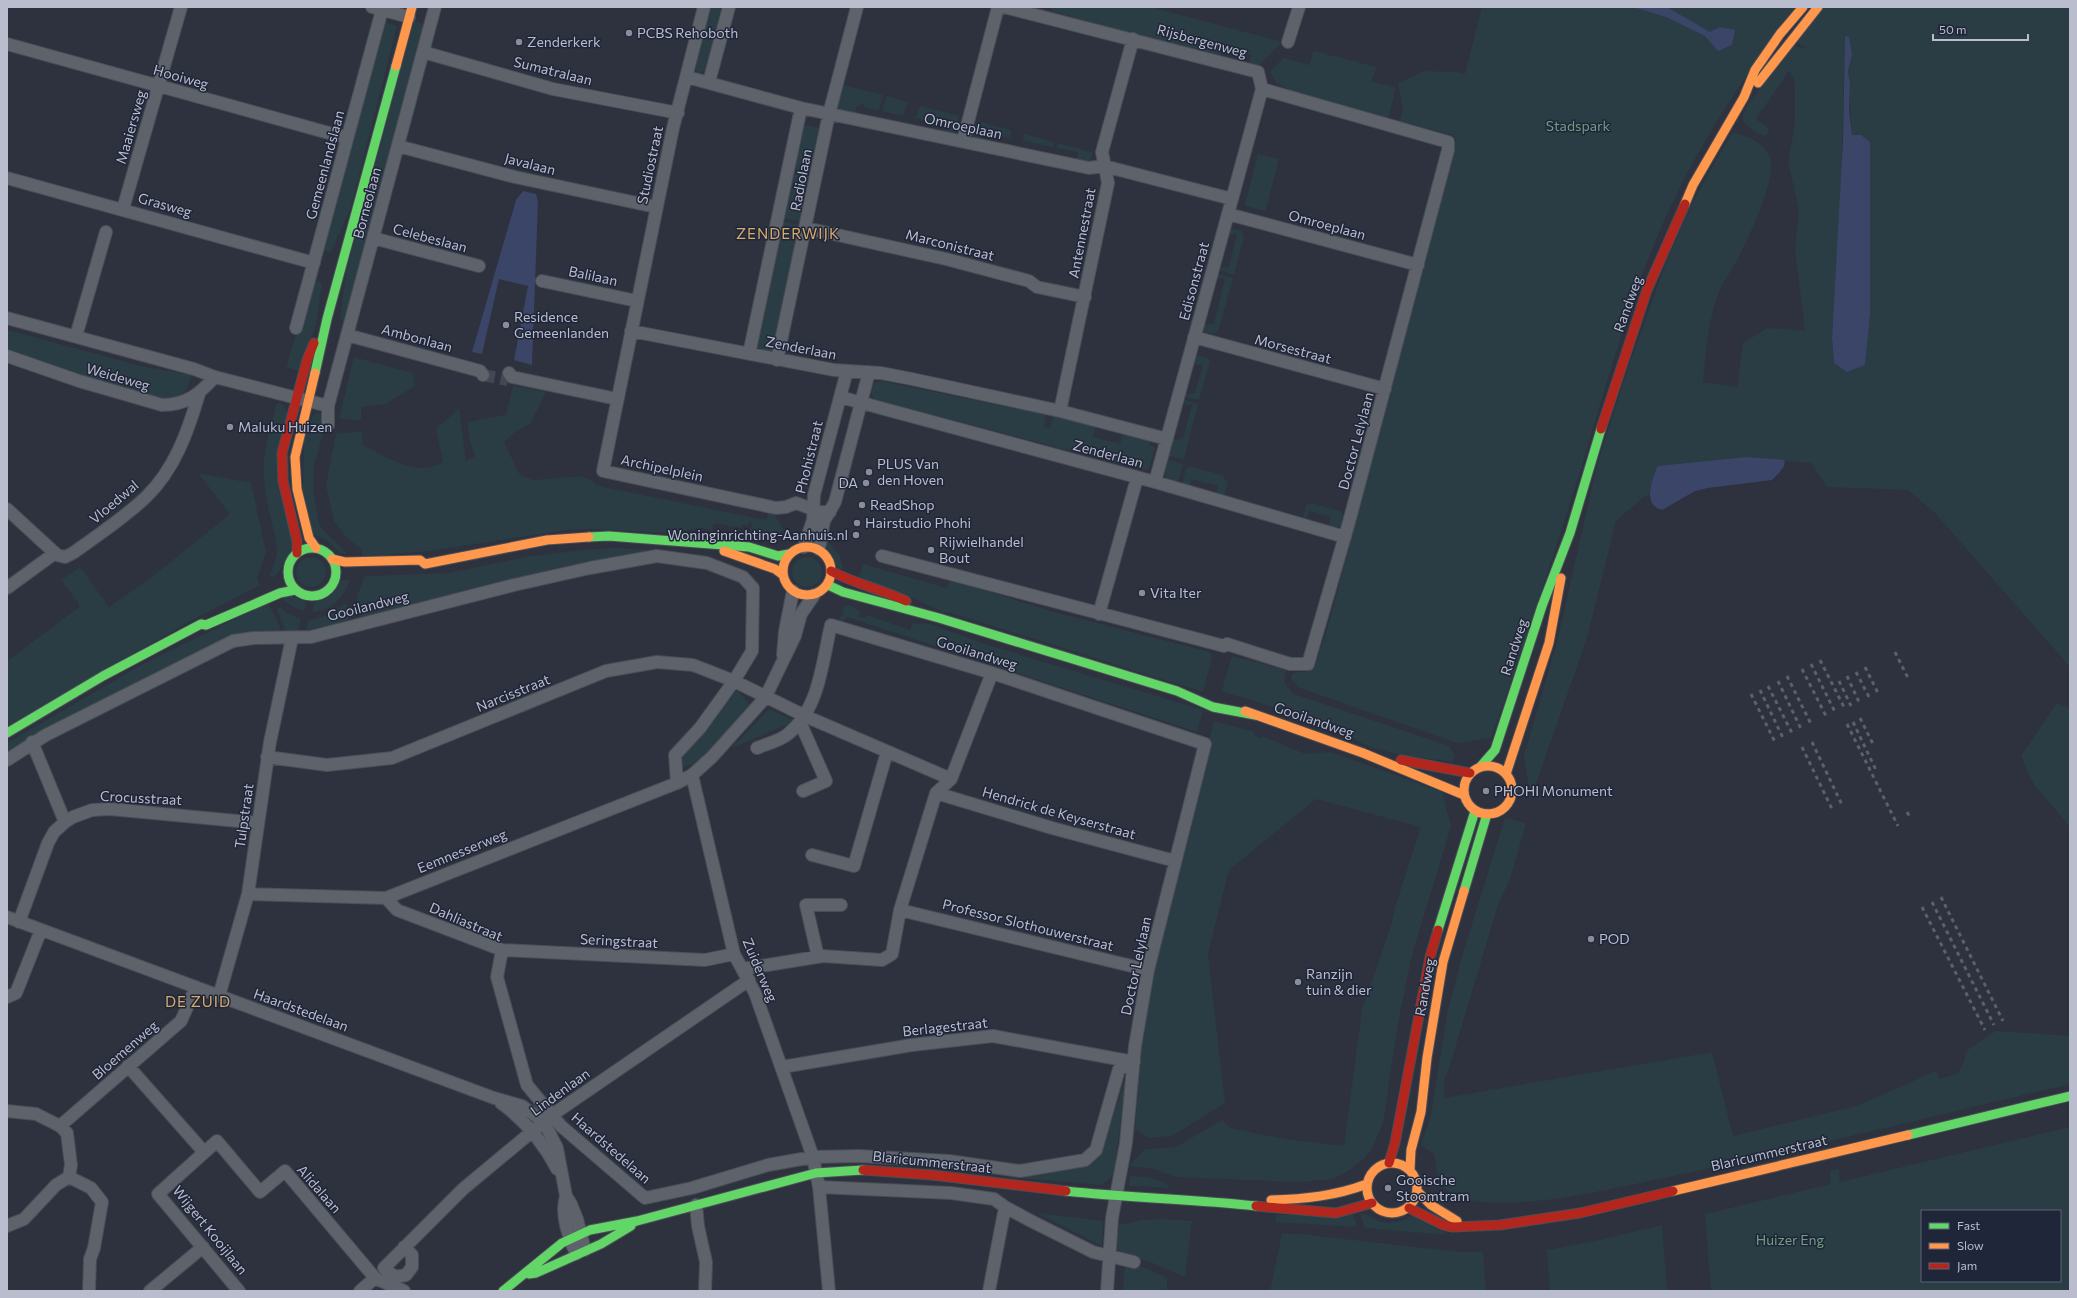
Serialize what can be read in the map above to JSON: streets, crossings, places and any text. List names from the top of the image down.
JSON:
{
  "streets": {
    "main road": ["Randweg", "Gooilandweg", "Blaricummerstraat"],
    "street": [
      "Rijsbergenweg",
      "Sumatralaan",
      "Hooiweg",
      "Omroeplaan",
      "Maaiersweg",
      "Javalaan",
      "Gemeenlandslaan",
      "Studiostraat",
      "Radiolaan",
      "Borneolaan",
      "Grasweg",
      "Antennestraat",
      "Celebeslaan",
      "Marconistraat",
      "Balilaan",
      "Edisonstraat",
      "Ambonlaan",
      "Zenderlaan",
      "Morsestraat",
      "Weideweg",
      "Doctor Lelylaan",
      "Phohistraat",
      "Archipelplein",
      "Vloedwal",
      "Narcisstraat",
      "Crocusstraat",
      "Hendrick de Keyserstraat",
      "Tulpstraat",
      "Eemnesserweg",
      "Dahliastraat",
      "Professor Slothouwerstraat",
      "Seringstraat",
      "Zuiderweg",
      "Haardstedelaan",
      "Berlagestraat",
      "Bloemenweg",
      "Lindenlaan",
      "Alidalaan",
      "Wijgert Kooijlaan"
    ]
  },
  "crossings": [
    ["Rijsbergenweg", "Antennestraat"],
    ["Rijsbergenweg", "Edisonstraat"],
    ["Rijsbergenweg", "Doctor Lelylaan"],
    ["Sumatralaan", "Studiostraat"],
    ["Sumatralaan", "Borneolaan"],
    ["Hooiweg", "Maaiersweg"],
    ["Hooiweg", "Gemeenlandslaan"],
    ["Omroeplaan", "Studiostraat"],
    ["Omroeplaan", "Radiolaan"],
    ["Omroeplaan", "Antennestraat"],
    ["Omroeplaan", "Edisonstraat"],
    ["Omroeplaan", "Doctor Lelylaan"],
    ["Maaiersweg", "Grasweg"],
    ["Javalaan", "Studiostraat"],
    ["Javalaan", "Borneolaan"],
    ["Gemeenlandslaan", "Grasweg"],
    ["Studiostraat", "Balilaan"],
    ["Studiostraat", "Archipelplein"],
    ["Radiolaan", "Marconistraat"],
    ["Radiolaan", "Zenderlaan"],
    ["Borneolaan", "Celebeslaan"],
    ["Borneolaan", "Ambonlaan"],
    ["Antennestraat", "Marconistraat"],
    ["Antennestraat", "Zenderlaan"],
    ["Edisonstraat", "Zenderlaan"],
    ["Edisonstraat", "Morsestraat"],
    ["Edisonstraat", "Doctor Lelylaan"],
    ["Randweg", "Gooilandweg"],
    ["Randweg", "Blaricummerstraat"],
    ["Zenderlaan", "Doctor Lelylaan"],
    ["Zenderlaan", "Phohistraat"],
    ["Morsestraat", "Doctor Lelylaan"],
    ["Weideweg", "Vloedwal"],
    ["Doctor Lelylaan", "Gooilandweg"],
    ["Doctor Lelylaan", "Hendrick de Keyserstraat"],
    ["Doctor Lelylaan", "Professor Slothouwerstraat"],
    ["Doctor Lelylaan", "Berlagestraat"],
    ["Doctor Lelylaan", "Blaricummerstraat"],
    ["Phohistraat", "Archipelplein"],
    ["Phohistraat", "Gooilandweg"],
    ["Phohistraat", "Eemnesserweg"],
    ["Gooilandweg", "Narcisstraat"],
    ["Gooilandweg", "Tulpstraat"],
    ["Gooilandweg", "Eemnesserweg"],
    ["Narcisstraat", "Tulpstraat"],
    ["Narcisstraat", "Eemnesserweg"],
    ["Crocusstraat", "Tulpstraat"],
    ["Crocusstraat", "Haardstedelaan"],
    ["Tulpstraat", "Eemnesserweg"],
    ["Tulpstraat", "Haardstedelaan"],
    ["Eemnesserweg", "Dahliastraat"],
    ["Eemnesserweg", "Zuiderweg"],
    ["Dahliastraat", "Seringstraat"],
    ["Dahliastraat", "Haardstedelaan"],
    ["Seringstraat", "Zuiderweg"],
    ["Zuiderweg", "Berlagestraat"],
    ["Zuiderweg", "Lindenlaan"],
    ["Zuiderweg", "Blaricummerstraat"],
    ["Haardstedelaan", "Bloemenweg"],
    ["Haardstedelaan", "Lindenlaan"],
    ["Haardstedelaan", "Blaricummerstraat"],
    ["Berlagestraat", "Blaricummerstraat"],
    ["Alidalaan", "Wijgert Kooijlaan"]
  ],
  "districts": ["ZENDERWIJK", "DE ZUID"],
  "parks": ["Stadspark", "Huizer Eng"],
  "places": [
    "PCBS Rehoboth",
    "Zenderkerk",
    "Residence Gemeenlanden",
    "Maluku Huizen",
    "PLUS Van den Hoven",
    "DA",
    "ReadShop",
    "Hairstudio Phohi",
    "Woninginrichting-Aanhuis.nl",
    "Rijwielhandel Bout",
    "Vita Iter",
    "PHOHI Monument",
    "POD",
    "Ranzijn tuin & dier",
    "Gooische Stoomtram"
  ],
  "legend": ["Fast", "Slow", "Jam"],
  "scale_bar": "50 m"
}
